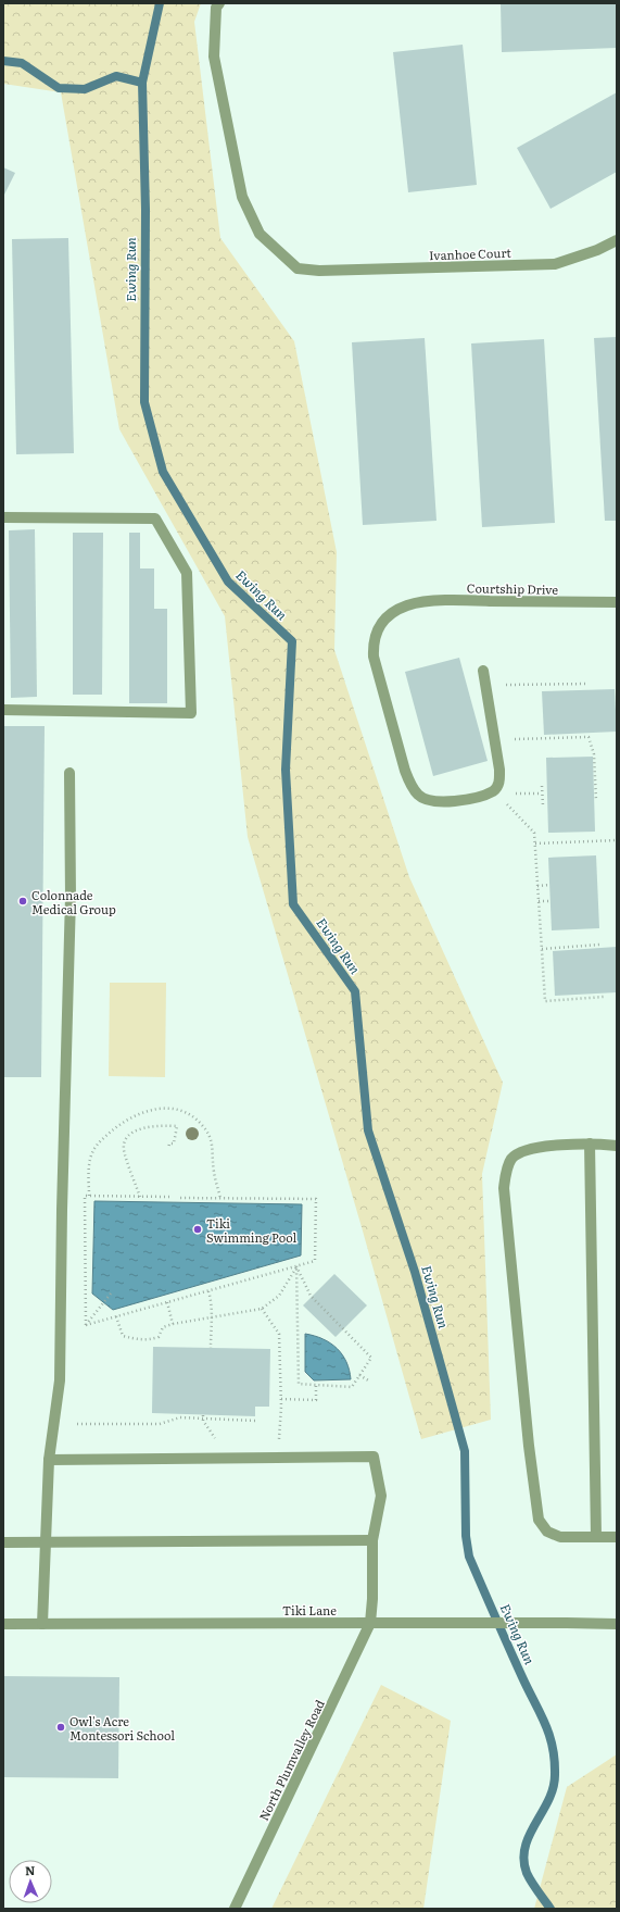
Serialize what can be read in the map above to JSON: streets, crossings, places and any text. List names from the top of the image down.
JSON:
{
  "streets": {
    "street": [
      "Ivanhoe Court",
      "Courtship Drive",
      "Tiki Lane",
      "North Plumvalley Road"
    ]
  },
  "crossings": [
    ["Tiki Lane", "North Plumvalley Road"]
  ],
  "water": ["Ewing Run"],
  "places": ["Colonnade Medical Group", "Tiki Swimming Pool", "Owl's Acre Montessori School"],
  "north": "top"
}
